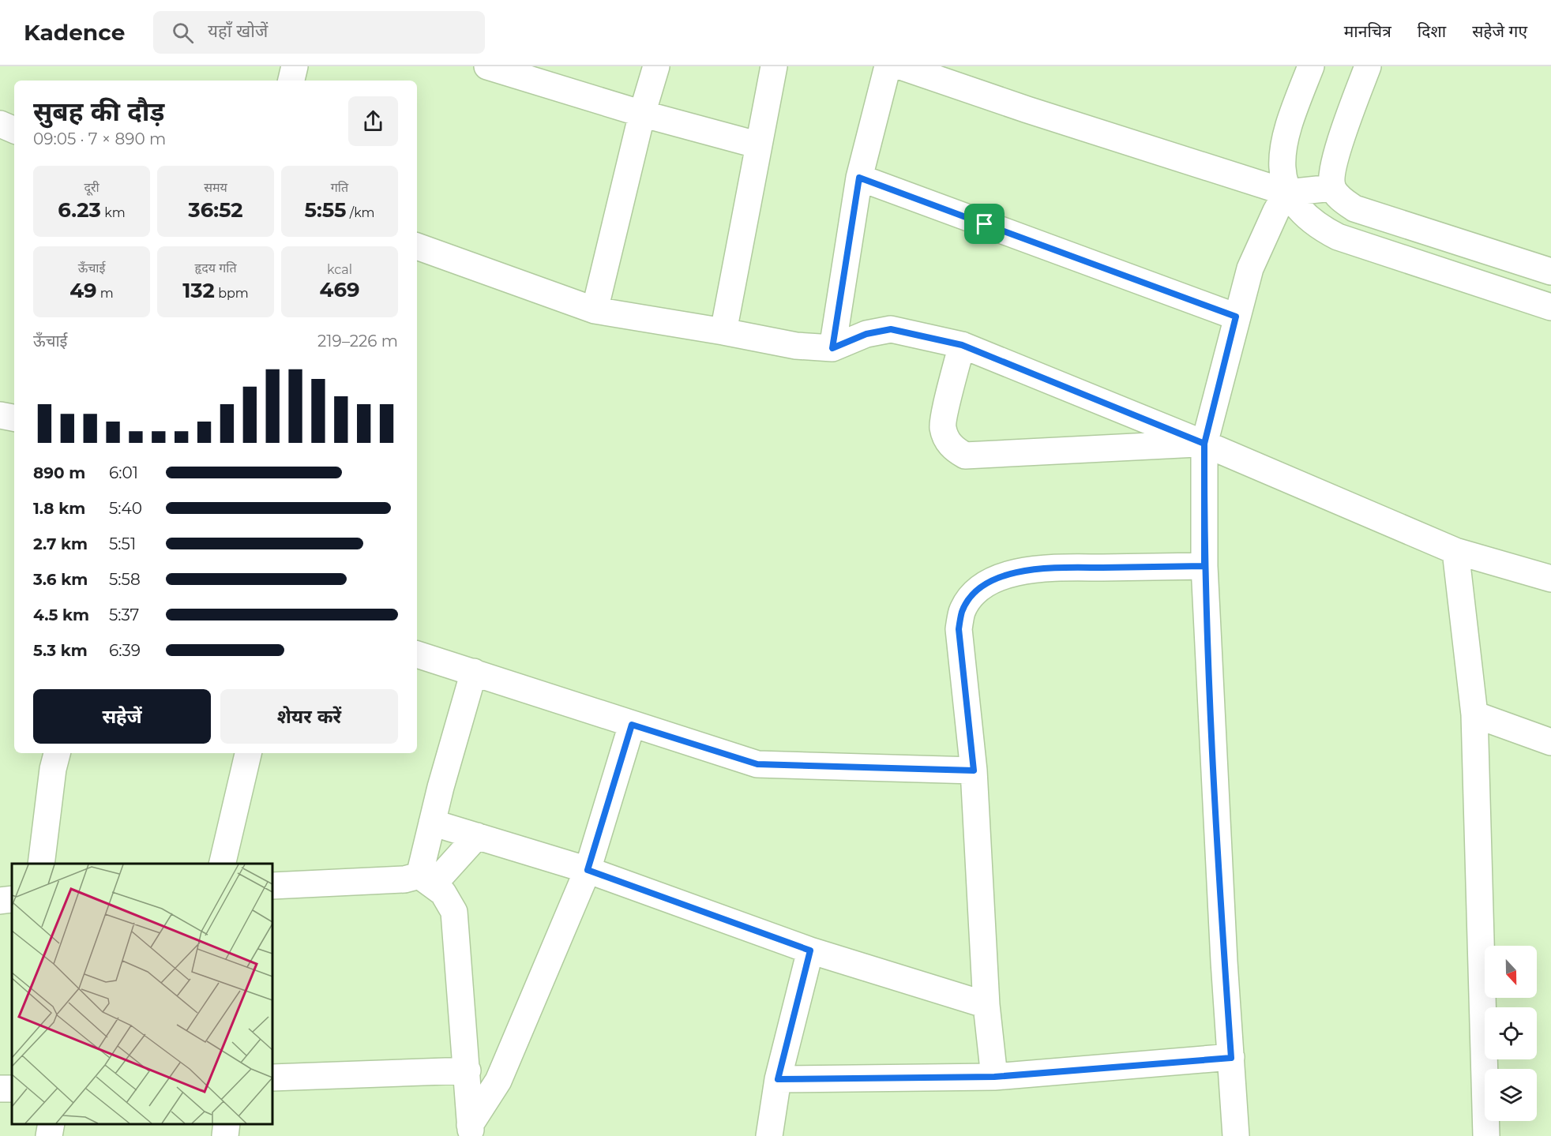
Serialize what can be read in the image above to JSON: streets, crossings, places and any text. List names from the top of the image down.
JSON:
{
  "north": "bottom",
  "page": {
    "header": "Kadence",
    "search": "यहाँ खोजें",
    "nav": ["मानचित्र", "दिशा", "सहेजे गए"],
    "heading": ["सुबह की दौड़", "09:05 · 7 × 890 m"],
    "stats": [
      ["दूरी", "6.23 km"],
      ["समय", "36:52"],
      ["गति", "5:55 /km"],
      ["ऊँचाई", "49 m"],
      ["हृदय गति", "132 bpm"],
      ["kcal", "469"]
    ],
    "chart": ["ऊँचाई", "219–226 m"],
    "list": [
      {
        "name": "890 m",
        "note": "6:01"
      },
      {
        "name": "1.8 km",
        "note": "5:40"
      },
      {
        "name": "2.7 km",
        "note": "5:51"
      },
      {
        "name": "3.6 km",
        "note": "5:58"
      },
      {
        "name": "4.5 km",
        "note": "5:37"
      },
      {
        "name": "5.3 km",
        "note": "6:39"
      }
    ],
    "buttons": ["सहेजें", "शेयर करें"]
  }
}
